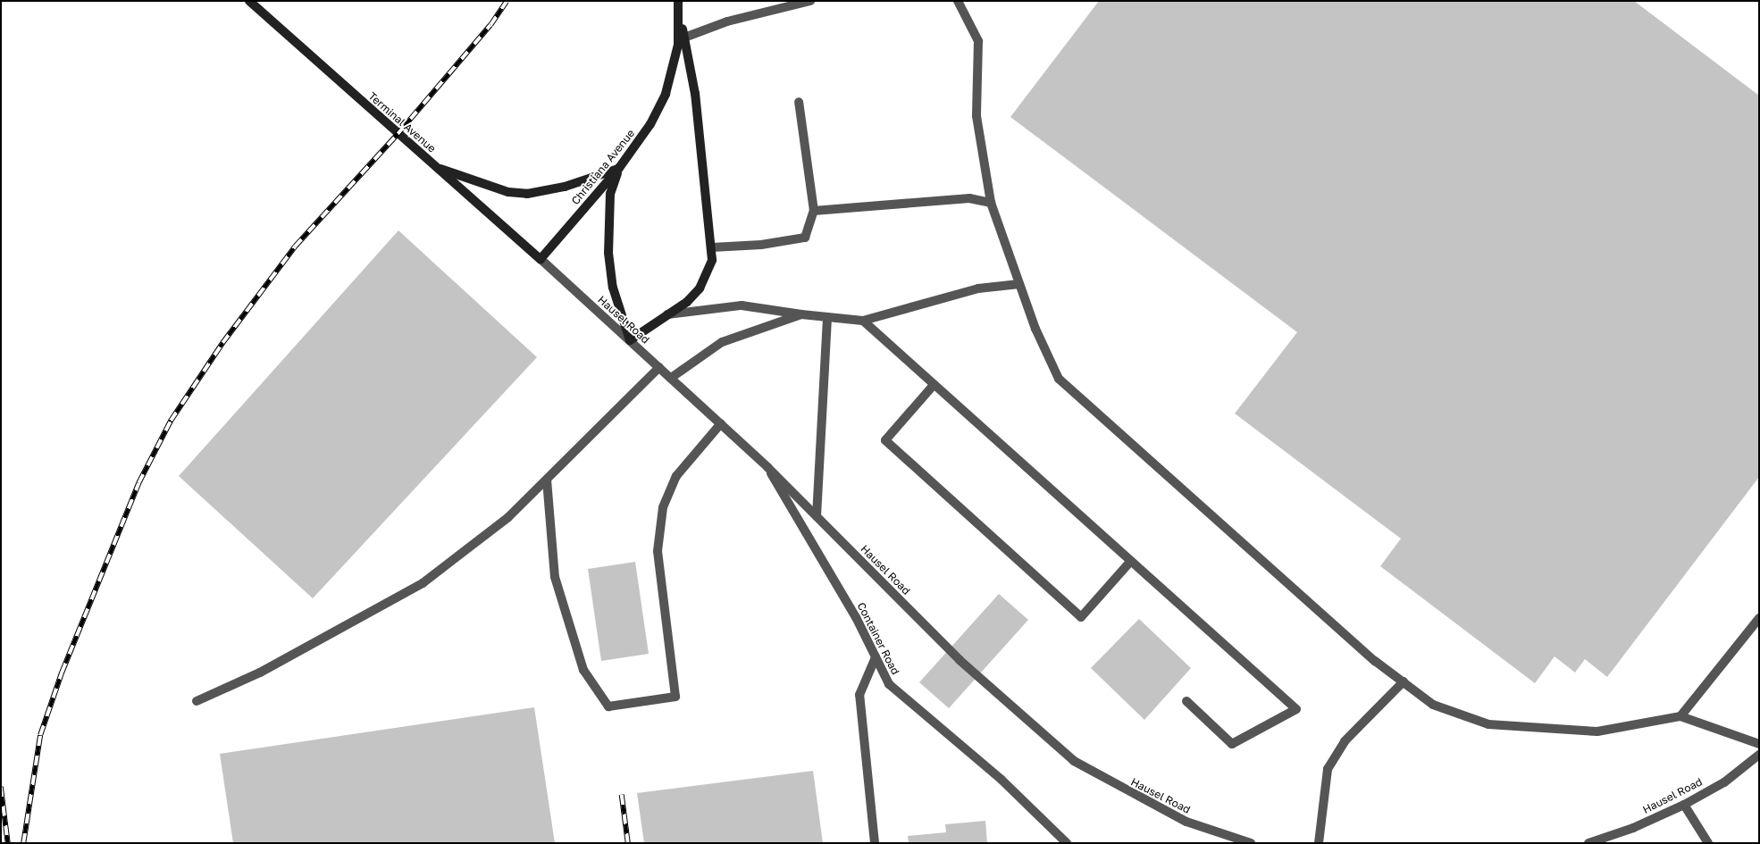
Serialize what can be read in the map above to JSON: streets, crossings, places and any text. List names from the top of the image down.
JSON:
{
  "streets": {
    "main road": ["Terminal Avenue", "Christiana Avenue"],
    "street": ["Hausel Road", "Container Road"]
  },
  "crossings": [
    ["Terminal Avenue", "Christiana Avenue"],
    ["Terminal Avenue", "Hausel Road"],
    ["Christiana Avenue", "Hausel Road"],
    ["Hausel Road", "Container Road"]
  ]
}
